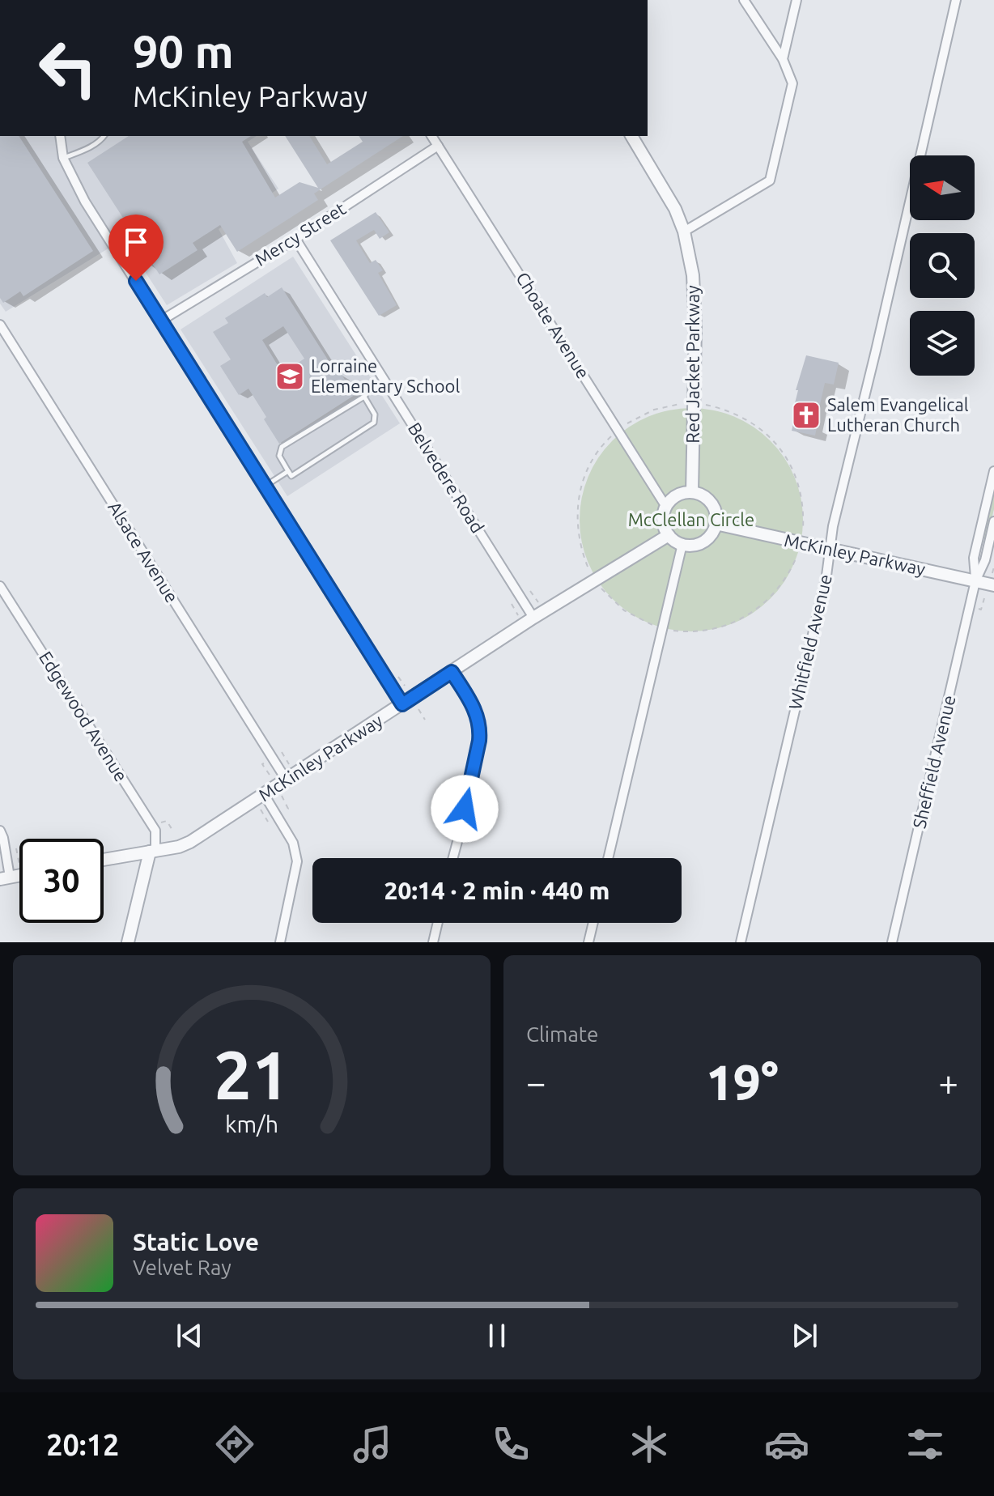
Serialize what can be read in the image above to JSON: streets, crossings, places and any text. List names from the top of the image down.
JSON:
{
  "streets": {
    "street": [
      "Mercy Street",
      "Choate Avenue",
      "Red Jacket Parkway",
      "Belvedere Road",
      "Alsace Avenue",
      "McKinley Parkway",
      "Whitfield Avenue",
      "Edgewood Avenue",
      "Sheffield Avenue"
    ]
  },
  "crossings": [
    ["Mercy Street", "Choate Avenue"],
    ["Mercy Street", "Belvedere Road"],
    ["Choate Avenue", "Red Jacket Parkway"],
    ["Choate Avenue", "McKinley Parkway"],
    ["Red Jacket Parkway", "McKinley Parkway"],
    ["Belvedere Road", "McKinley Parkway"],
    ["Alsace Avenue", "McKinley Parkway"],
    ["McKinley Parkway", "Whitfield Avenue"],
    ["McKinley Parkway", "Edgewood Avenue"],
    ["McKinley Parkway", "Sheffield Avenue"]
  ],
  "parks": ["McClellan Circle"],
  "places": {
    "school or university": ["Lorraine Elementary School"],
    "church": ["Salem Evangelical Lutheran Church"]
  },
  "north": "left",
  "page": {
    "turn": ["90 m", "McKinley Parkway"],
    "limit": "30",
    "trip": "20:14 · 2 min · 440 m",
    "tile": "Climate",
    "heat": ["−", "19°", "+"],
    "song": ["Static Love", "Velvet Ray"],
    "tabs": "20:12",
    "gauge": ["21", "km/h"]
  }
}
